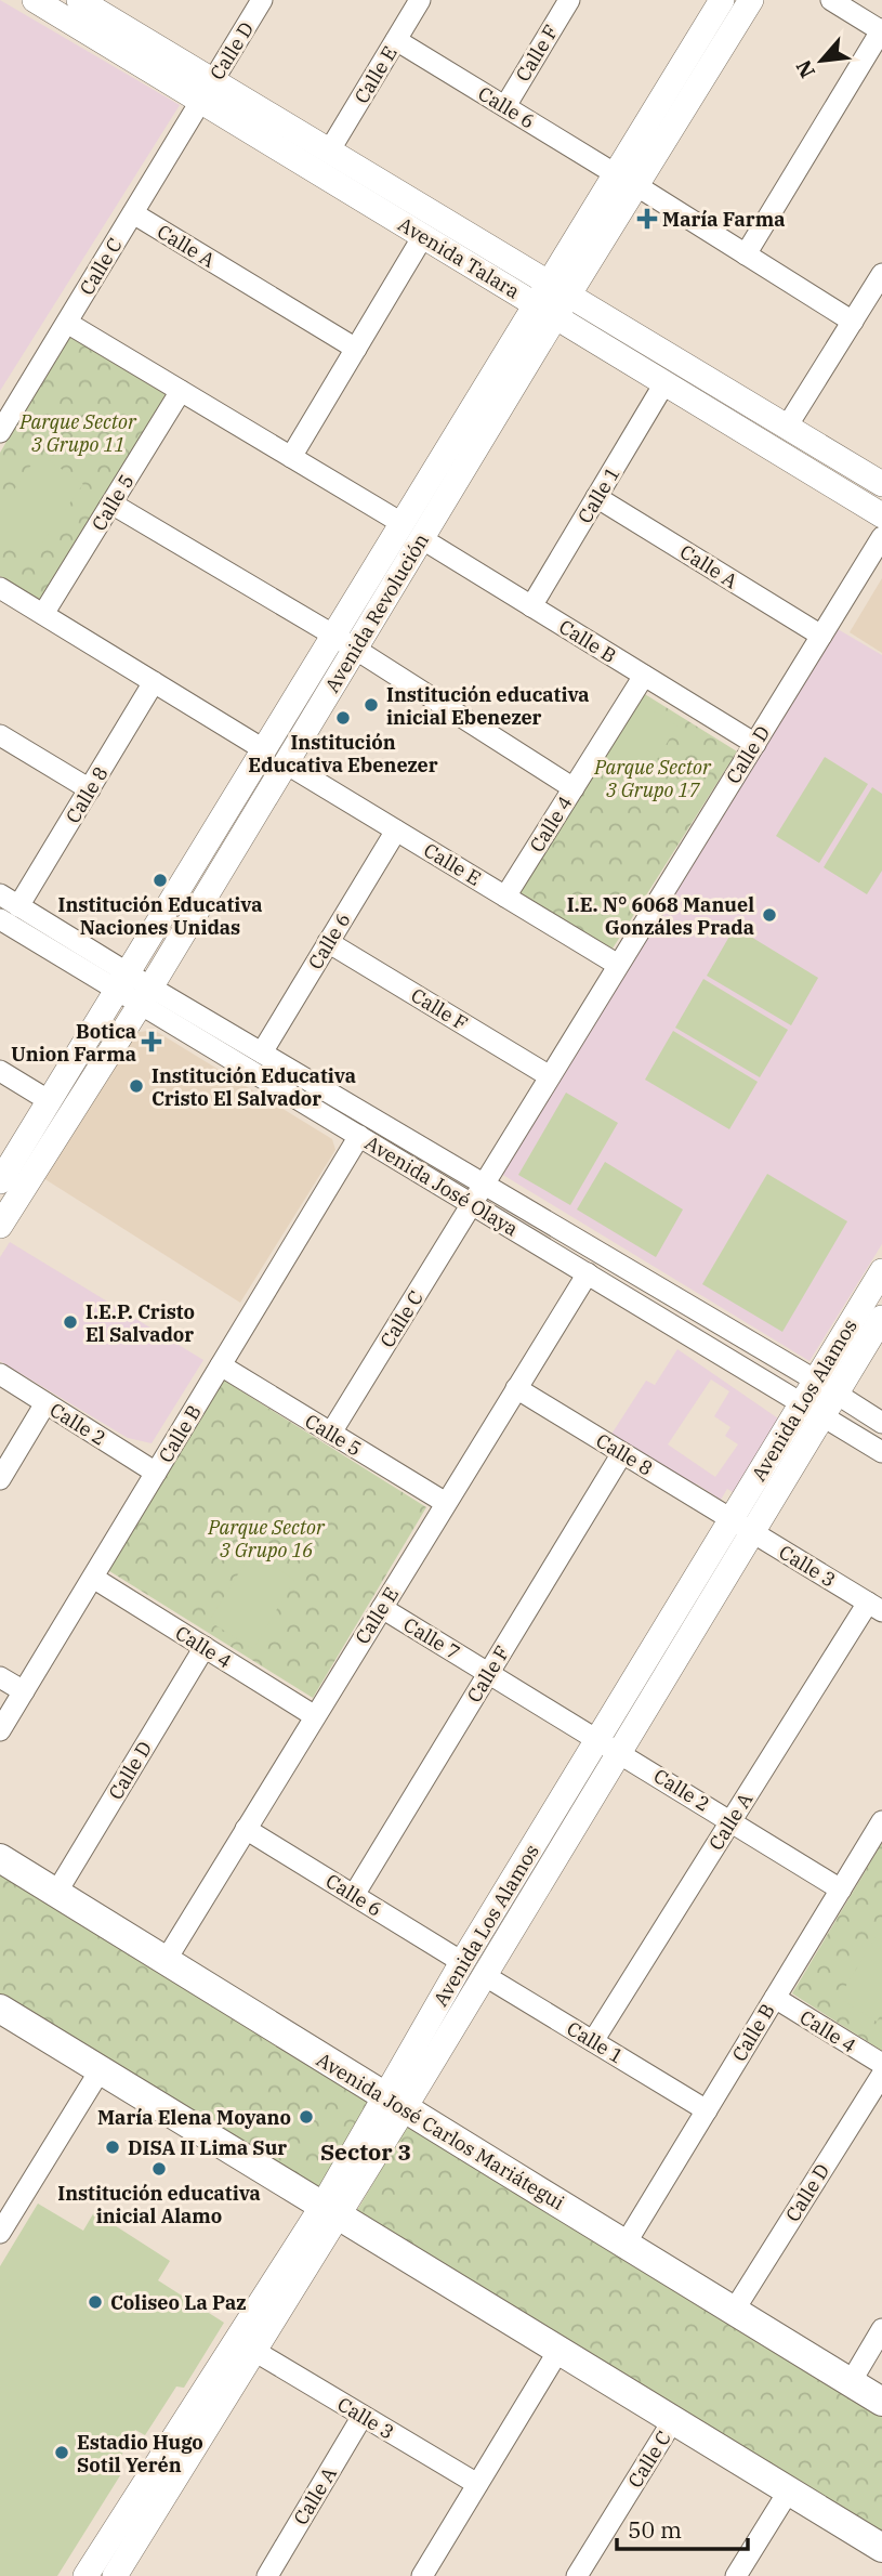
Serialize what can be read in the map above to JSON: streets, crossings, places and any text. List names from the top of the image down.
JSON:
{
  "streets": {
    "main road": ["Avenida José Carlos Mariátegui"],
    "street": [
      "Calle D",
      "Calle F",
      "Calle E",
      "Calle 6",
      "Calle A",
      "Avenida Talara",
      "Calle C",
      "Calle 1",
      "Calle 5",
      "Avenida Revolución",
      "Calle B",
      "Calle 8",
      "Calle 4",
      "Avenida José Olaya",
      "Avenida Los Alamos",
      "Calle 2",
      "Calle 3",
      "Calle 7"
    ]
  },
  "crossings": [
    ["Calle D", "Calle F"],
    ["Calle D", "Calle E"],
    ["Calle D", "Calle A"],
    ["Calle D", "Avenida Talara"],
    ["Calle D", "Calle C"],
    ["Calle D", "Calle B"],
    ["Calle D", "Calle 4"],
    ["Calle D", "Avenida José Olaya"],
    ["Calle D", "Avenida José Carlos Mariátegui"],
    ["Calle F", "Calle 6"],
    ["Calle F", "Calle 8"],
    ["Calle F", "Calle 7"],
    ["Calle E", "Calle 6"],
    ["Calle E", "Avenida Talara"],
    ["Calle E", "Calle 5"],
    ["Calle E", "Avenida Revolución"],
    ["Calle E", "Calle 8"],
    ["Calle E", "Calle 4"],
    ["Calle E", "Avenida José Olaya"],
    ["Calle E", "Calle 7"],
    ["Calle E", "Avenida José Carlos Mariátegui"],
    ["Calle 6", "Calle 1"],
    ["Calle 6", "Avenida Revolución"],
    ["Calle 6", "Avenida José Olaya"],
    ["Calle 6", "Avenida Los Alamos"],
    ["Calle A", "Calle C"],
    ["Calle A", "Calle 1"],
    ["Calle A", "Calle 2"],
    ["Calle A", "Calle 3"],
    ["Avenida Talara", "Calle C"],
    ["Avenida Talara", "Calle 1"],
    ["Avenida Talara", "Avenida Revolución"],
    ["Calle C", "Calle 5"],
    ["Calle C", "Calle B"],
    ["Calle C", "Avenida José Olaya"],
    ["Calle 1", "Calle B"],
    ["Calle 1", "Avenida Los Alamos"],
    ["Calle 5", "Calle B"],
    ["Avenida Revolución", "Calle B"],
    ["Avenida Revolución", "Avenida José Olaya"],
    ["Calle B", "Calle 4"],
    ["Calle B", "Avenida José Olaya"],
    ["Calle B", "Calle 2"],
    ["Calle B", "Avenida José Carlos Mariátegui"],
    ["Calle 8", "Avenida José Olaya"],
    ["Calle 8", "Avenida Los Alamos"],
    ["Calle 8", "Calle 3"],
    ["Avenida José Olaya", "Avenida Los Alamos"],
    ["Avenida Los Alamos", "Calle 2"],
    ["Avenida Los Alamos", "Calle 3"],
    ["Avenida Los Alamos", "Calle 7"],
    ["Avenida Los Alamos", "Avenida José Carlos Mariátegui"],
    ["Calle 2", "Calle 7"]
  ],
  "districts": ["Sector 3"],
  "parks": ["Parque Sector 3 Grupo 11", "Parque Sector 3 Grupo 17", "Parque Sector 3 Grupo 16"],
  "places": {
    "health": ["María Farma", "Botica Union Farma"],
    "other": [
      "Institución educativa inicial Ebenezer",
      "Institución Educativa Ebenezer",
      "Institución Educativa Naciones Unidas",
      "I.E. N° 6068 Manuel Gonzáles Prada",
      "Institución Educativa Cristo El Salvador",
      "I.E.P. Cristo El Salvador",
      "María Elena Moyano",
      "DISA II Lima Sur",
      "Institución educativa inicial Alamo",
      "Coliseo La Paz",
      "Estadio Hugo Sotil Yerén"
    ]
  },
  "scale_bar": "50 m",
  "north": "bottom left"
}
